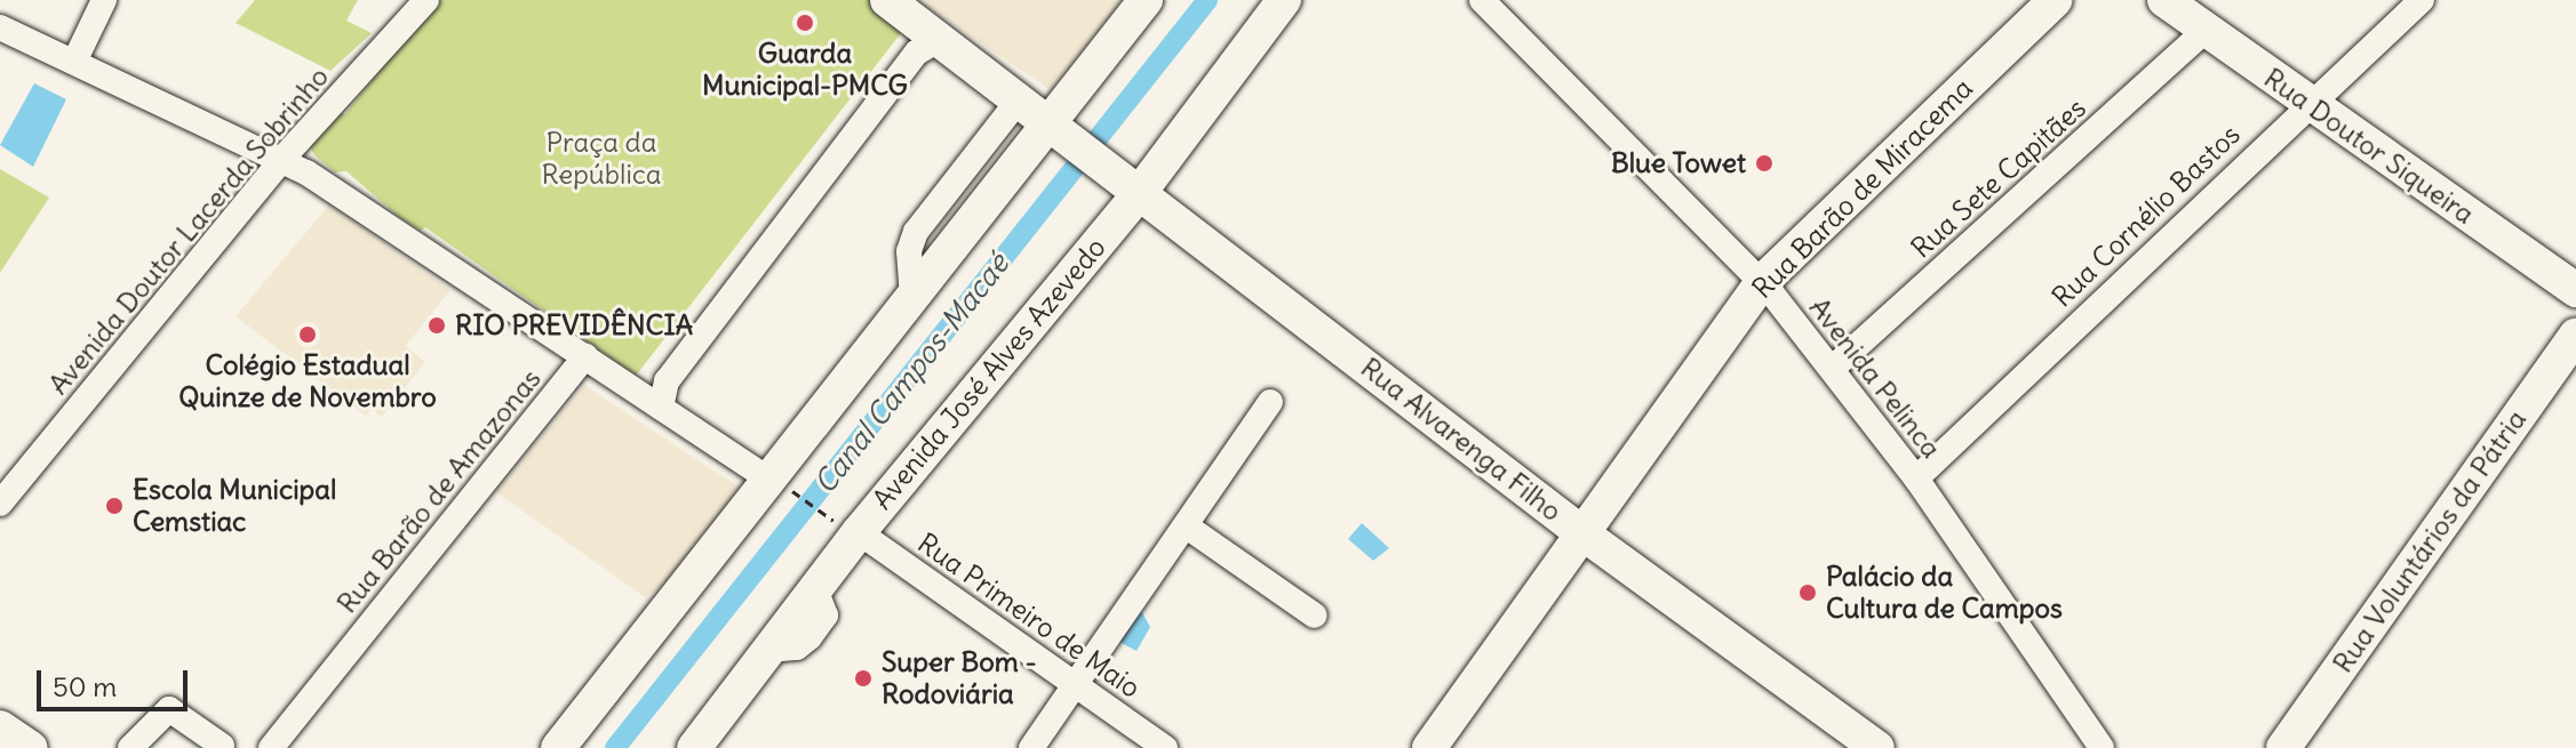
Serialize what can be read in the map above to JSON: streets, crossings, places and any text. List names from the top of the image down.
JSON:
{
  "streets": {
    "main road": [
      "Rua Doutor Siqueira",
      "Rua Barão de Miracema",
      "Avenida José Alves Azevedo",
      "Rua Alvarenga Filho",
      "Rua Voluntários da Pátria"
    ],
    "street": [
      "Rua Sete Capitães",
      "Rua Cornélio Bastos",
      "Avenida Doutor Lacerda Sobrinho",
      "Avenida Pelinca",
      "Rua Barão de Amazonas",
      "Rua Primeiro de Maio"
    ]
  },
  "crossings": [
    ["Rua Doutor Siqueira", "Rua Sete Capitães"],
    ["Rua Doutor Siqueira", "Rua Cornélio Bastos"],
    ["Rua Sete Capitães", "Avenida Pelinca"],
    ["Rua Barão de Miracema", "Avenida Pelinca"],
    ["Rua Barão de Miracema", "Rua Alvarenga Filho"],
    ["Rua Cornélio Bastos", "Avenida Pelinca"],
    ["Avenida José Alves Azevedo", "Rua Alvarenga Filho"],
    ["Avenida José Alves Azevedo", "Rua Primeiro de Maio"]
  ],
  "water": ["Canal Campos-Macaé"],
  "parks": ["Praça da República"],
  "places": [
    "Guarda Municipal-PMCG",
    "Blue Towet",
    "RIO PREVIDÊNCIA",
    "Colégio Estadual Quinze de Novembro",
    "Escola Municipal Cemstiac",
    "Palácio da Cultura de Campos",
    "Super Bom - Rodoviária"
  ],
  "scale_bar": "50 m"
}
